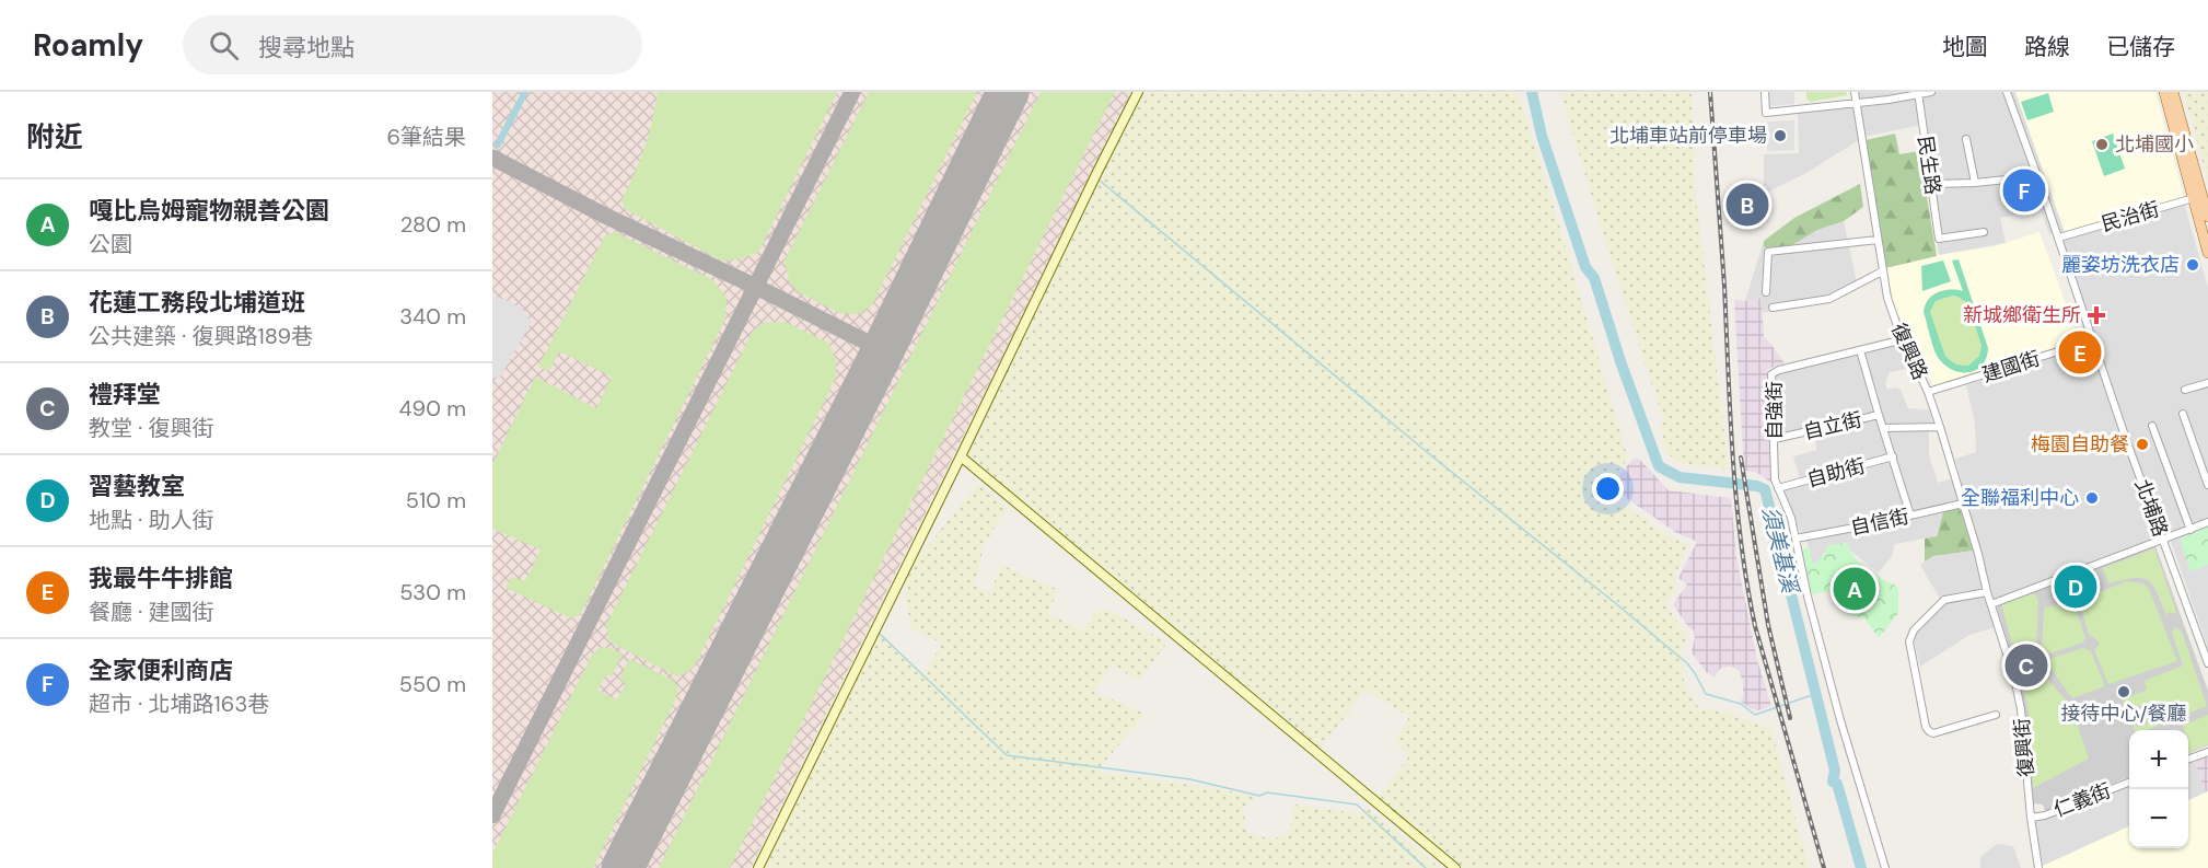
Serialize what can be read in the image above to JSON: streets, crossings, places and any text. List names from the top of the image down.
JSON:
{
  "streets": {
    "street": [
      "民生路",
      "民治街",
      "復興路",
      "建國街",
      "自強街",
      "自立街",
      "自助街",
      "北埔路",
      "自信街",
      "復興街",
      "仁義街"
    ]
  },
  "crossings": [
    ["民治街", "北埔路"],
    ["復興路", "建國街"],
    ["復興路", "自強街"],
    ["復興路", "自信街"],
    ["復興路", "復興街"],
    ["建國街", "北埔路"],
    ["自強街", "自立街"],
    ["自強街", "自助街"],
    ["自強街", "自信街"],
    ["自立街", "自助街"],
    ["自立街", "自信街"],
    ["復興街", "仁義街"]
  ],
  "water": ["須美基溪"],
  "places": {
    "other": [
      "北埔車站前停車場",
      "北埔國小",
      "麗姿坊洗衣店",
      "梅園自助餐",
      "全聯福利中心",
      "接待中心/餐廳"
    ],
    "health": ["新城鄉衛生所"]
  },
  "page": {
    "header": "Roamly",
    "search": "搜尋地點",
    "nav": ["地圖", "路線", "已儲存"],
    "heading": ["附近", "6筆結果"],
    "pins": [
      "F",
      "B",
      "E",
      "D",
      "A",
      "C"
    ],
    "list": [
      {
        "mark": "A",
        "name": "嘎比烏姆寵物親善公園",
        "note": "公園",
        "value": "280 m"
      },
      {
        "mark": "B",
        "name": "花蓮工務段北埔道班",
        "note": "公共建築 · 復興路189巷",
        "value": "340 m"
      },
      {
        "mark": "C",
        "name": "禮拜堂",
        "note": "教堂 · 復興街",
        "value": "490 m"
      },
      {
        "mark": "D",
        "name": "習藝教室",
        "note": "地點 · 助人街",
        "value": "510 m"
      },
      {
        "mark": "E",
        "name": "我最牛牛排館",
        "note": "餐廳 · 建國街",
        "value": "530 m"
      },
      {
        "mark": "F",
        "name": "全家便利商店",
        "note": "超市 · 北埔路163巷",
        "value": "550 m"
      }
    ],
    "map_buttons": ["+", "−"]
  }
}
